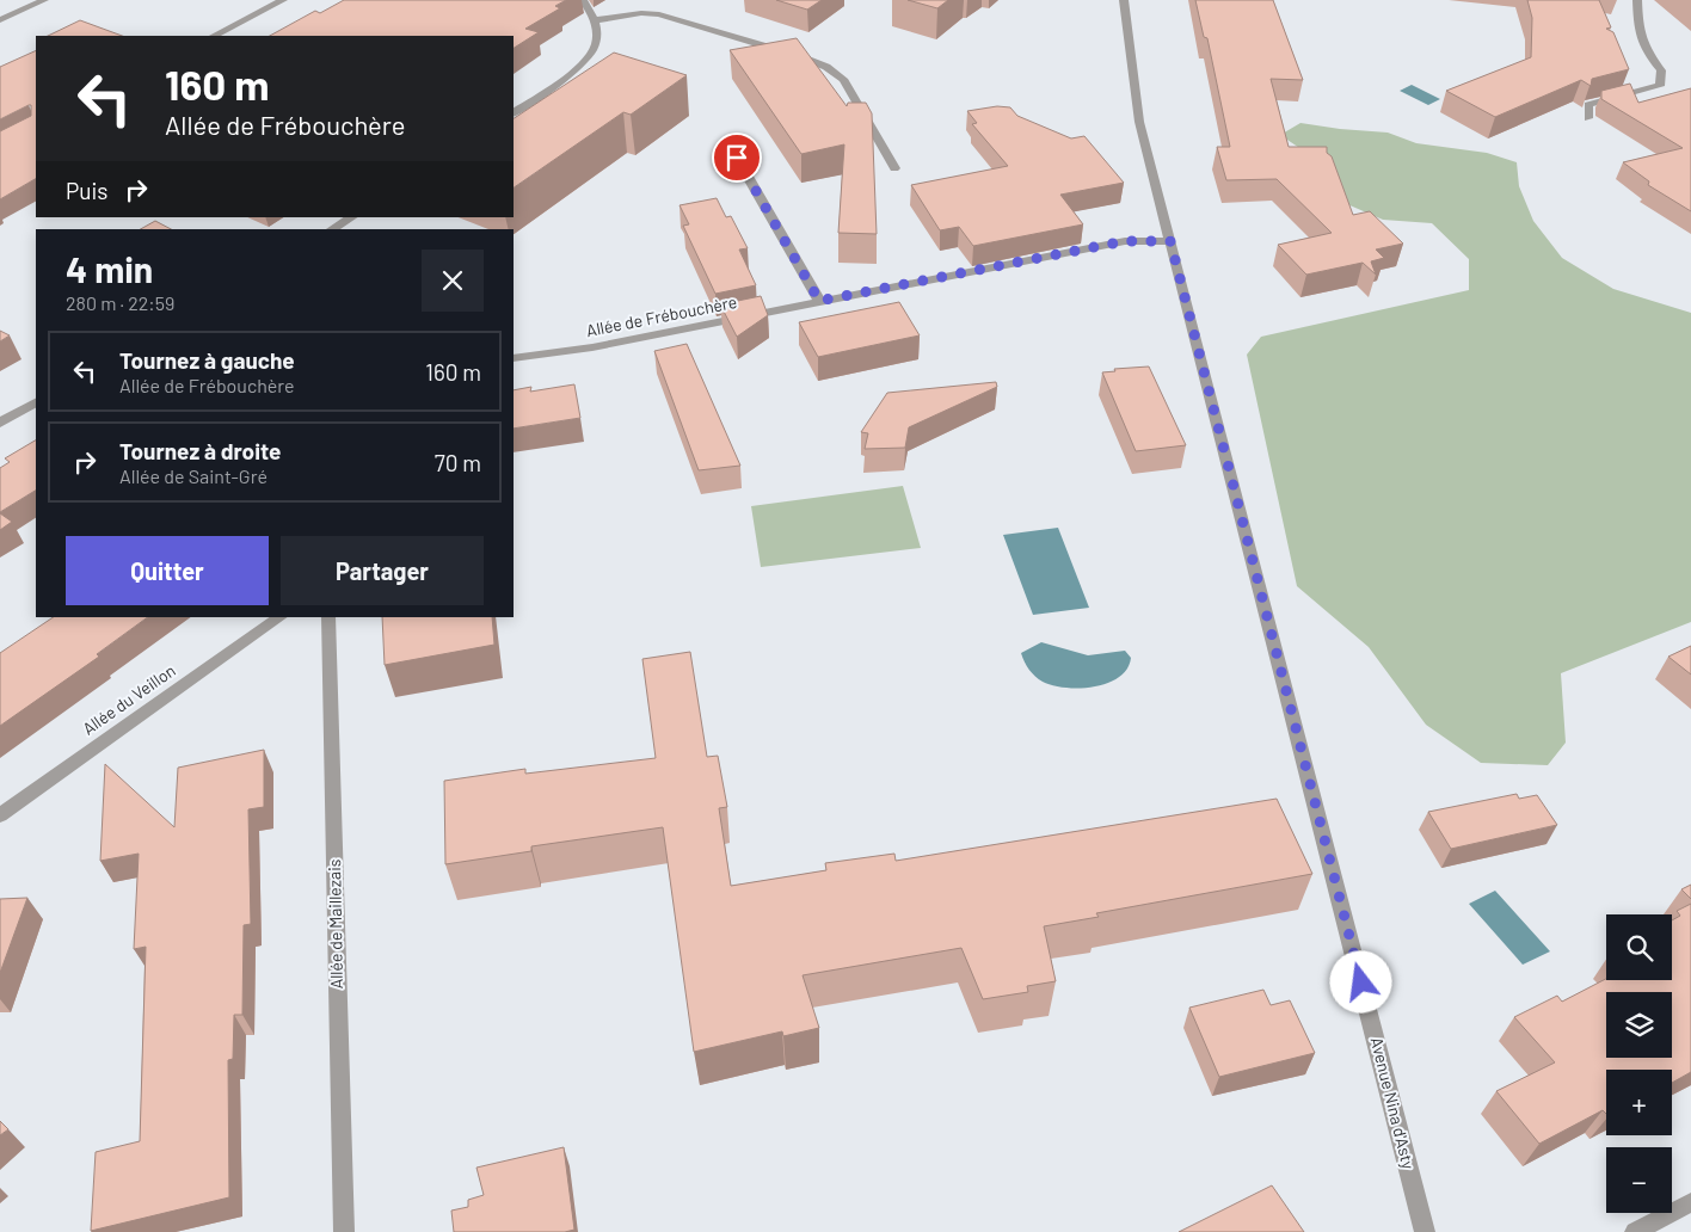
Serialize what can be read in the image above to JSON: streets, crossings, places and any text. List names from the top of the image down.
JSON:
{
  "streets": {
    "street": [
      "Allée de Frébouchère",
      "Allée du Veillon",
      "Allée de Maillezais",
      "Avenue Nina d'Asty"
    ]
  },
  "crossings": [
    ["Allée de Frébouchère", "Avenue Nina d'Asty"]
  ],
  "page": {
    "turn": ["160 m", "Allée de Frébouchère"],
    "then": "Puis",
    "heading": ["4 min", "280 m · 22:59"],
    "list": [
      {
        "name": "Tournez à gauche",
        "note": "Allée de Frébouchère",
        "value": "160 m"
      },
      {
        "name": "Tournez à droite",
        "note": "Allée de Saint-Gré",
        "value": "70 m"
      }
    ],
    "buttons": ["Quitter", "Partager"],
    "map_buttons": ["+", "−"]
  }
}
